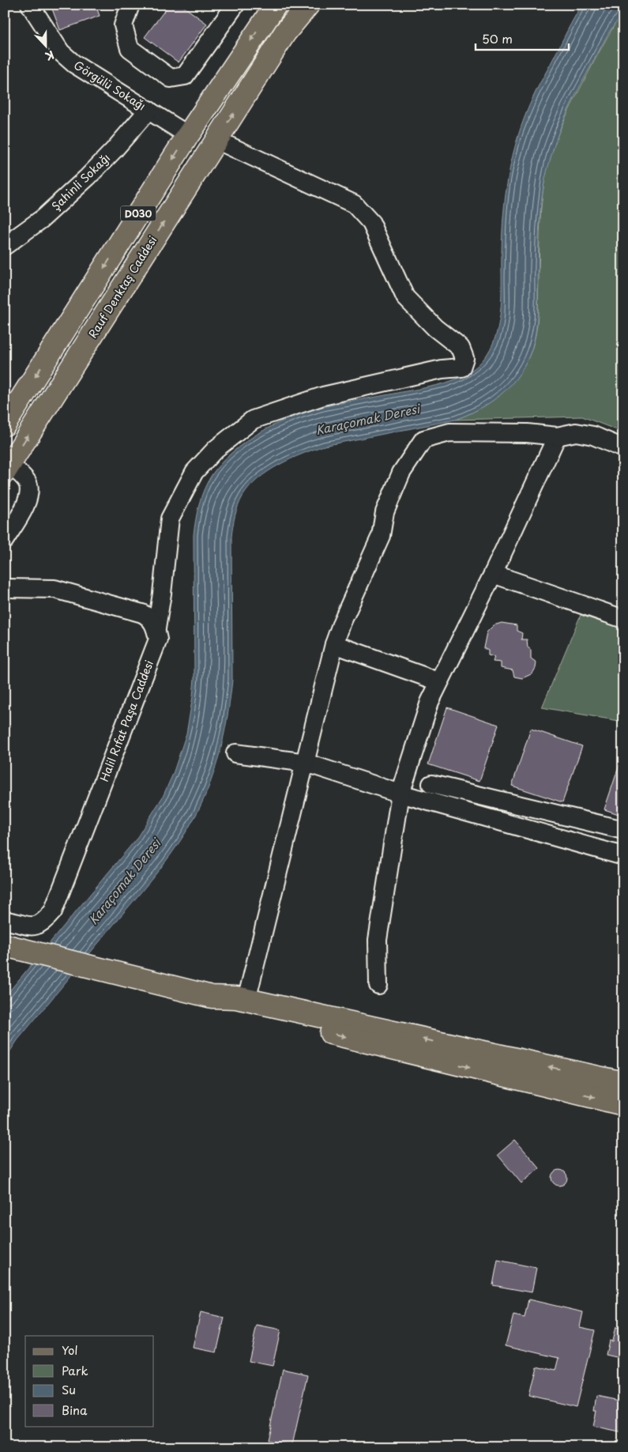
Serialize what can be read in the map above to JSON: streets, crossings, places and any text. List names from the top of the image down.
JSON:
{
  "streets": {
    "main road": ["D030", "Rauf Denktaş Caddesi"],
    "street": ["Görgülü Sokağı", "Şahinli Sokağı", "Halil Rıfat Paşa Caddesi"]
  },
  "crossings": [
    ["Görgülü Sokağı", "Şahinli Sokağı"],
    ["Görgülü Sokağı", "D030"],
    ["Rauf Denktaş Caddesi", "Halil Rıfat Paşa Caddesi"]
  ],
  "water": ["Karaçomak Deresi"],
  "legend": [
    "Yol",
    "Park",
    "Su",
    "Bina"
  ],
  "scale_bar": "50 m",
  "north": "bottom"
}
